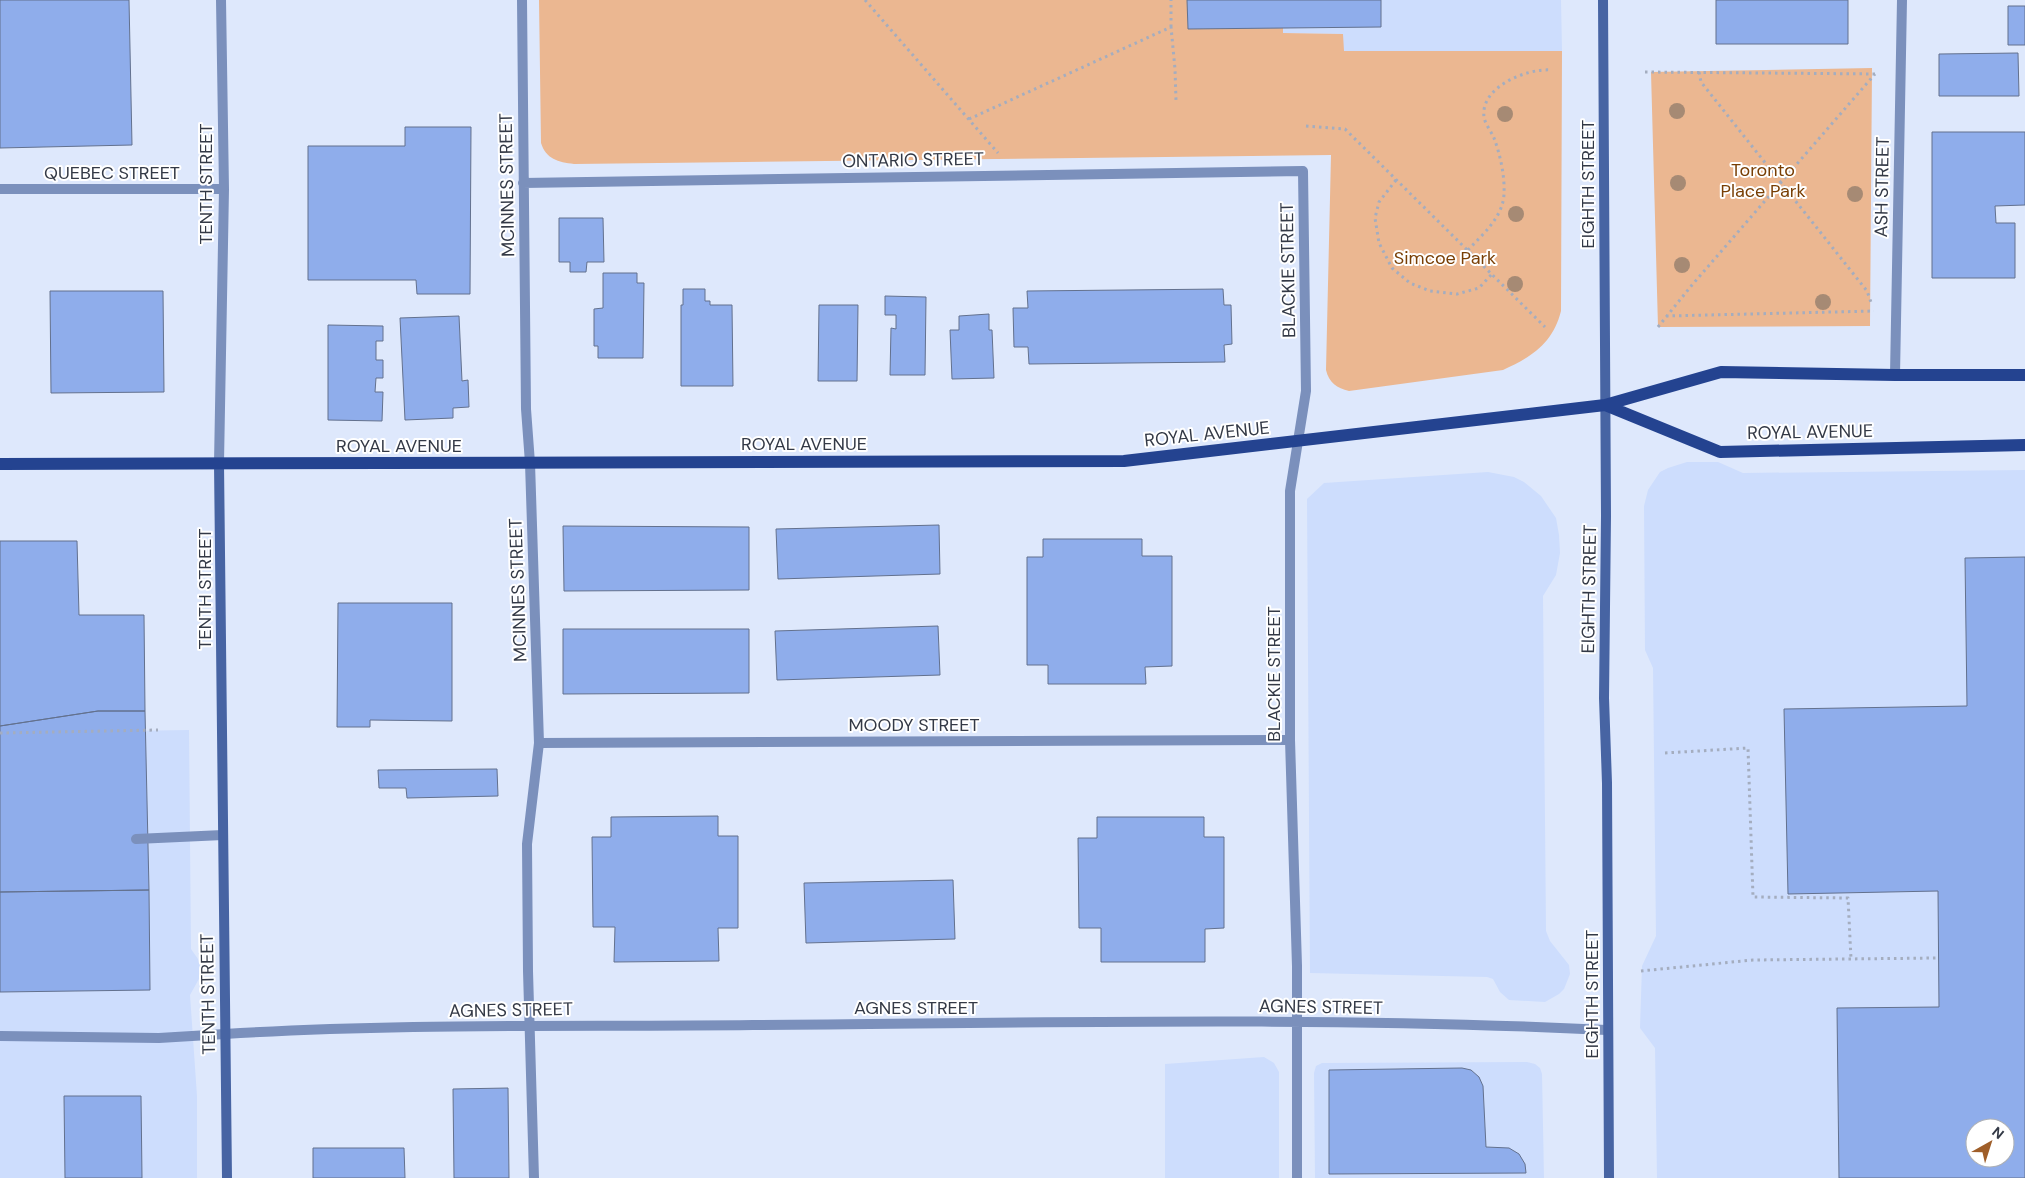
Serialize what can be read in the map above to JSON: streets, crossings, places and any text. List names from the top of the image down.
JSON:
{
  "streets": {
    "main road": ["ROYAL AVENUE"],
    "street": [
      "ONTARIO STREET",
      "QUEBEC STREET",
      "TENTH STREET",
      "EIGHTH STREET",
      "MCINNES STREET",
      "ASH STREET",
      "BLACKIE STREET",
      "MOODY STREET",
      "AGNES STREET"
    ]
  },
  "crossings": [
    ["ONTARIO STREET", "MCINNES STREET"],
    ["ONTARIO STREET", "BLACKIE STREET"],
    ["QUEBEC STREET", "TENTH STREET"],
    ["TENTH STREET", "ROYAL AVENUE"],
    ["TENTH STREET", "AGNES STREET"],
    ["EIGHTH STREET", "ROYAL AVENUE"],
    ["EIGHTH STREET", "AGNES STREET"],
    ["MCINNES STREET", "ROYAL AVENUE"],
    ["MCINNES STREET", "MOODY STREET"],
    ["MCINNES STREET", "AGNES STREET"],
    ["ASH STREET", "ROYAL AVENUE"],
    ["BLACKIE STREET", "ROYAL AVENUE"],
    ["BLACKIE STREET", "MOODY STREET"],
    ["BLACKIE STREET", "AGNES STREET"]
  ],
  "parks": ["Toronto Place Park", "Simcoe Park"],
  "north": "top right"
}
